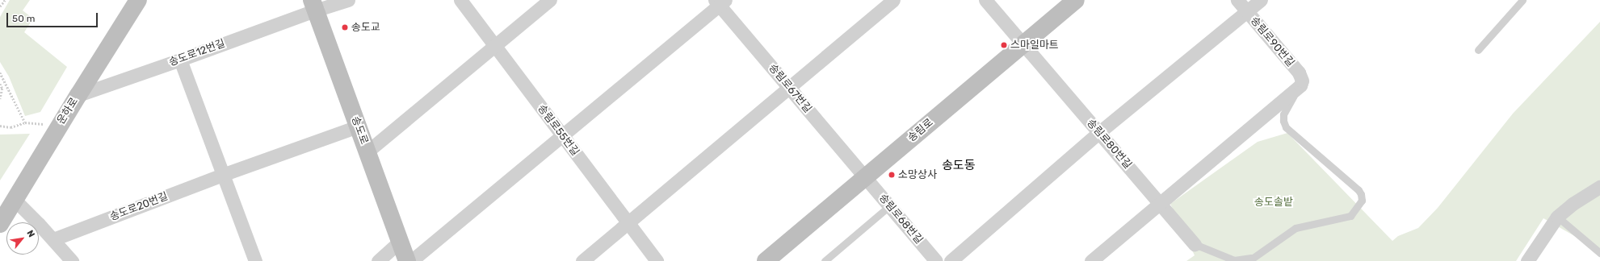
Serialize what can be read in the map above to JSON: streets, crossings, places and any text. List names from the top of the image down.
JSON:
{
  "streets": {
    "street": [
      "송림로90번길",
      "송도로12번길",
      "송림로67번길",
      "운하로",
      "송도로",
      "송림로55번길",
      "송림로",
      "송림로80번길",
      "송도로20번길",
      "송림로68번길"
    ]
  },
  "crossings": [
    ["송도로12번길", "운하로"],
    ["송도로12번길", "송도로"],
    ["송림로67번길", "송림로"],
    ["송림로67번길", "송림로68번길"],
    ["송도로", "송도로20번길"],
    ["송림로", "송림로80번길"],
    ["송림로", "송림로68번길"]
  ],
  "districts": ["송도동"],
  "parks": ["송도솔밭"],
  "places": ["송도교", "스마일마트", "소망상사"],
  "scale_bar": "50 m",
  "north": "top right"
}
